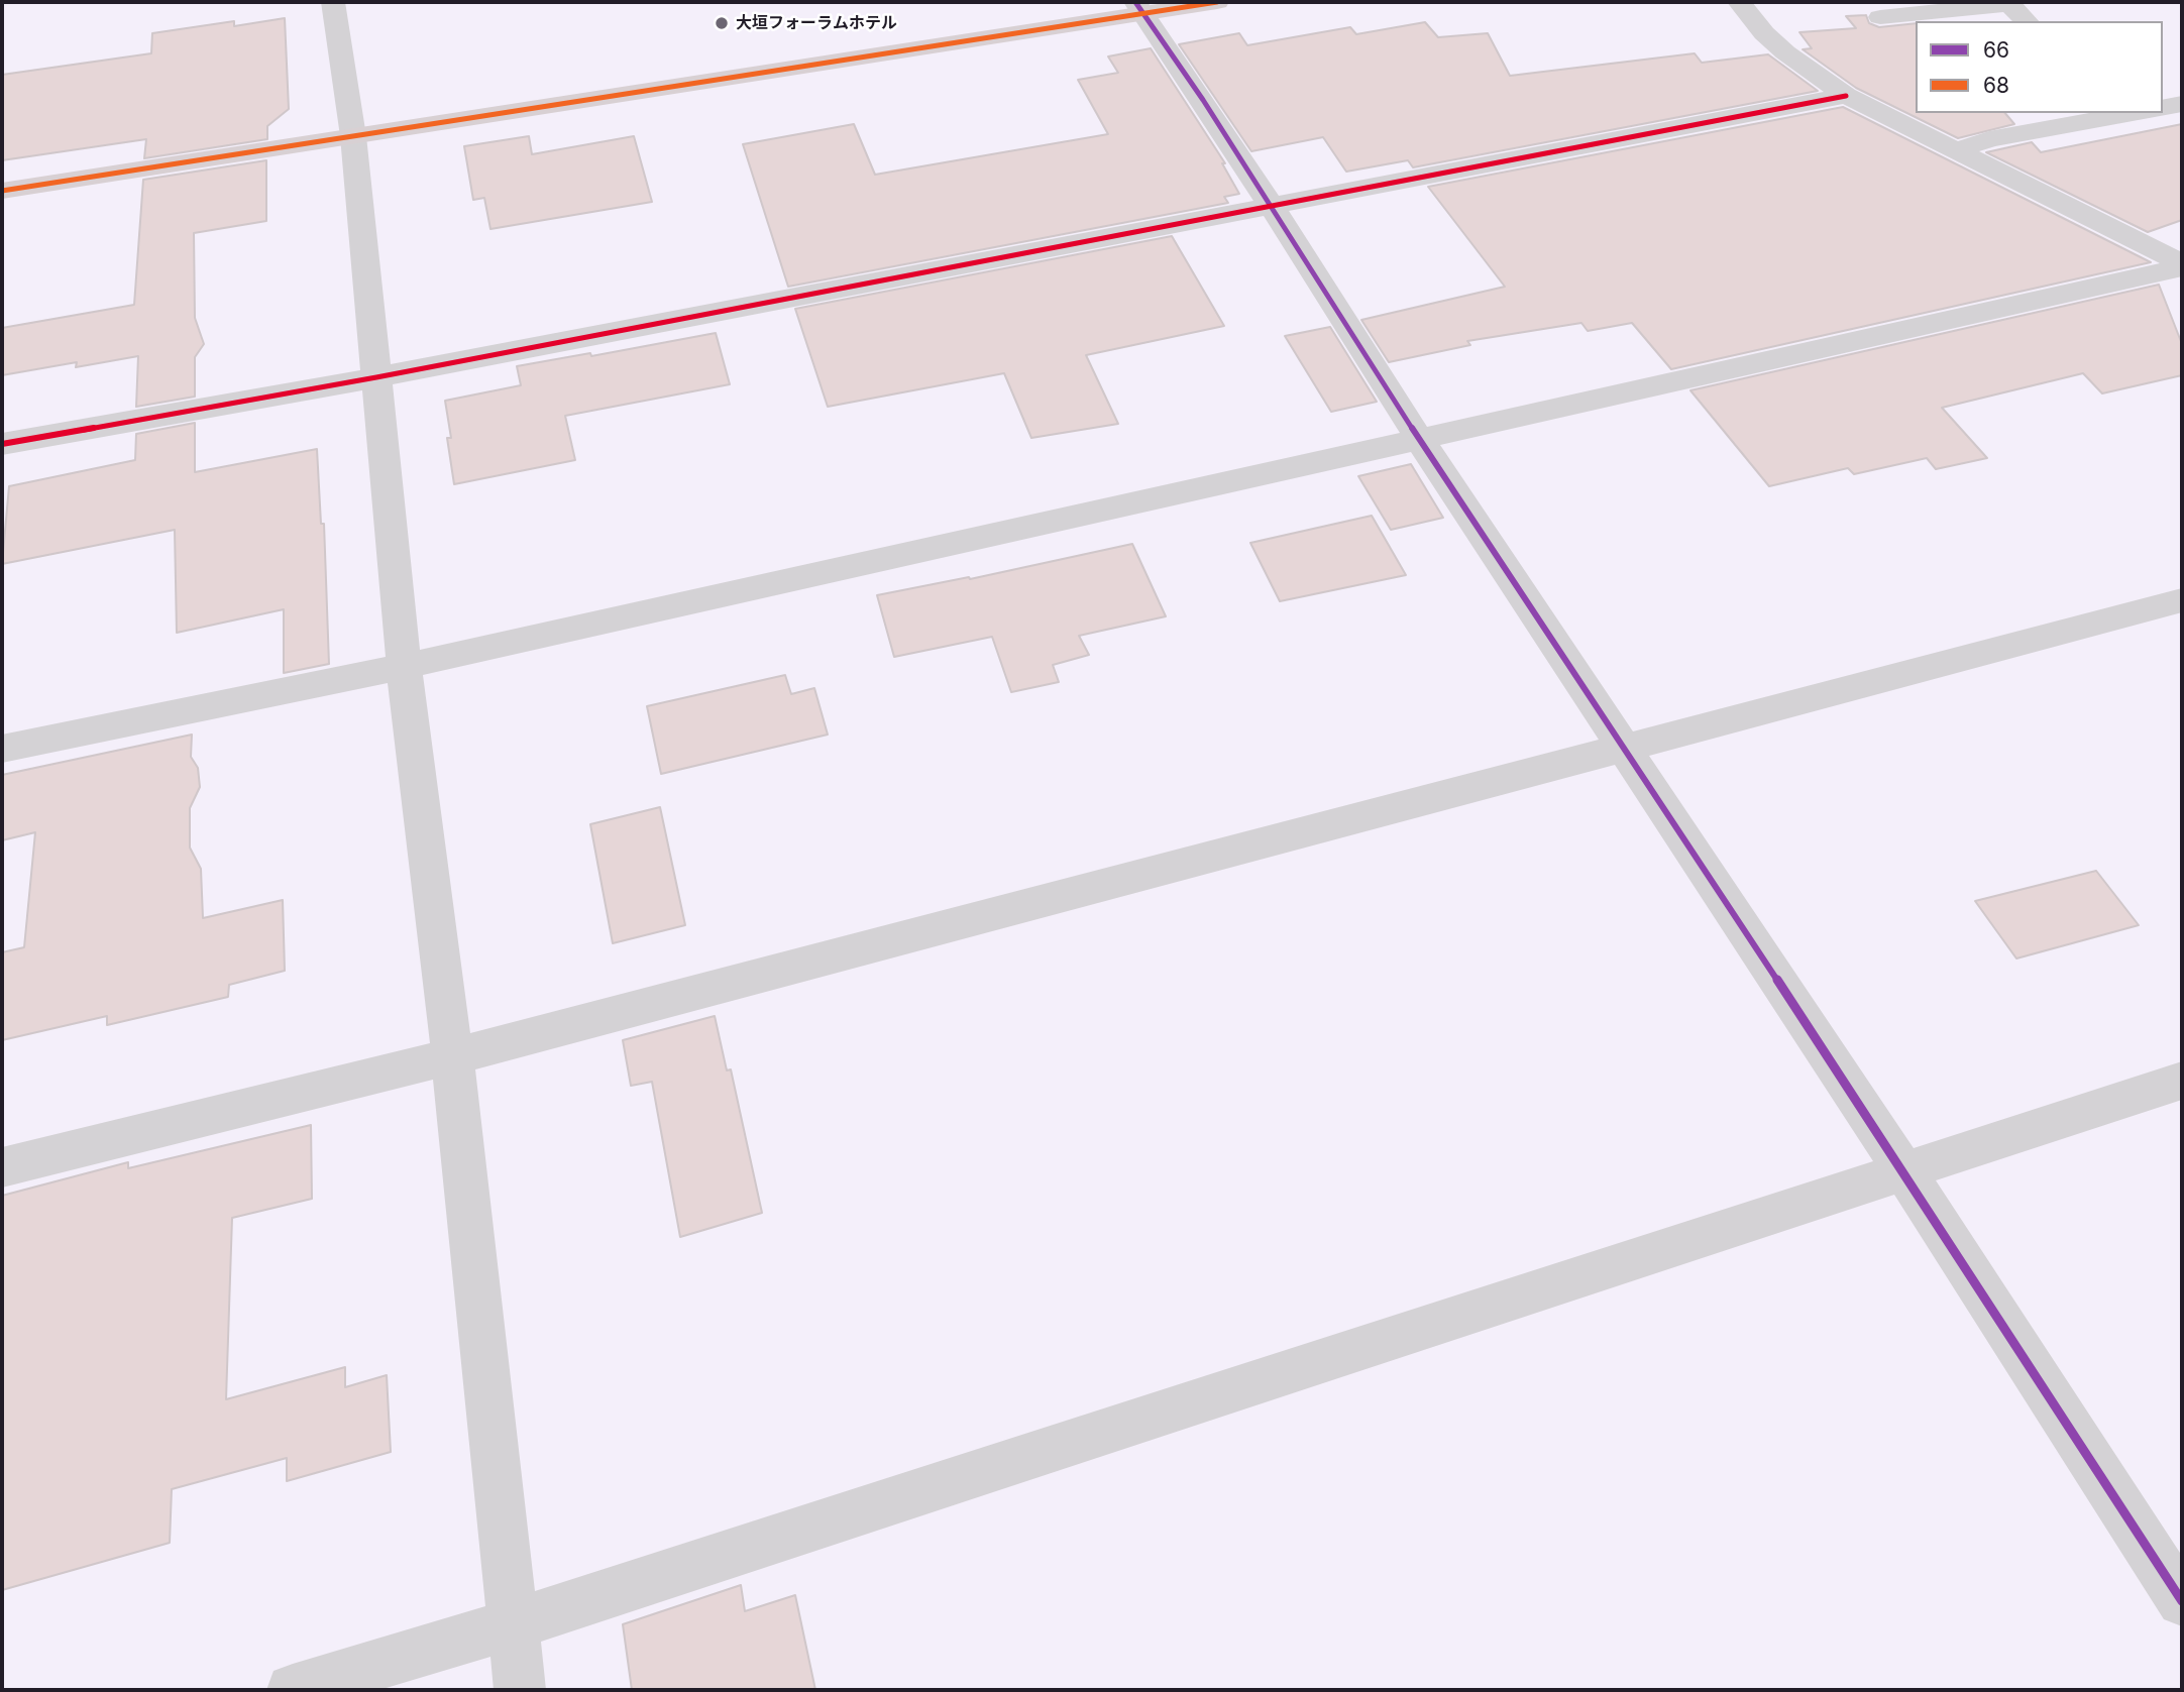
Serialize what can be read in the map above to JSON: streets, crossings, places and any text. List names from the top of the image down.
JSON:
{
  "places": ["大垣フォーラムホテル"],
  "lines": ["transit line 66", "transit line 68"],
  "legend": ["66", "68"]
}
